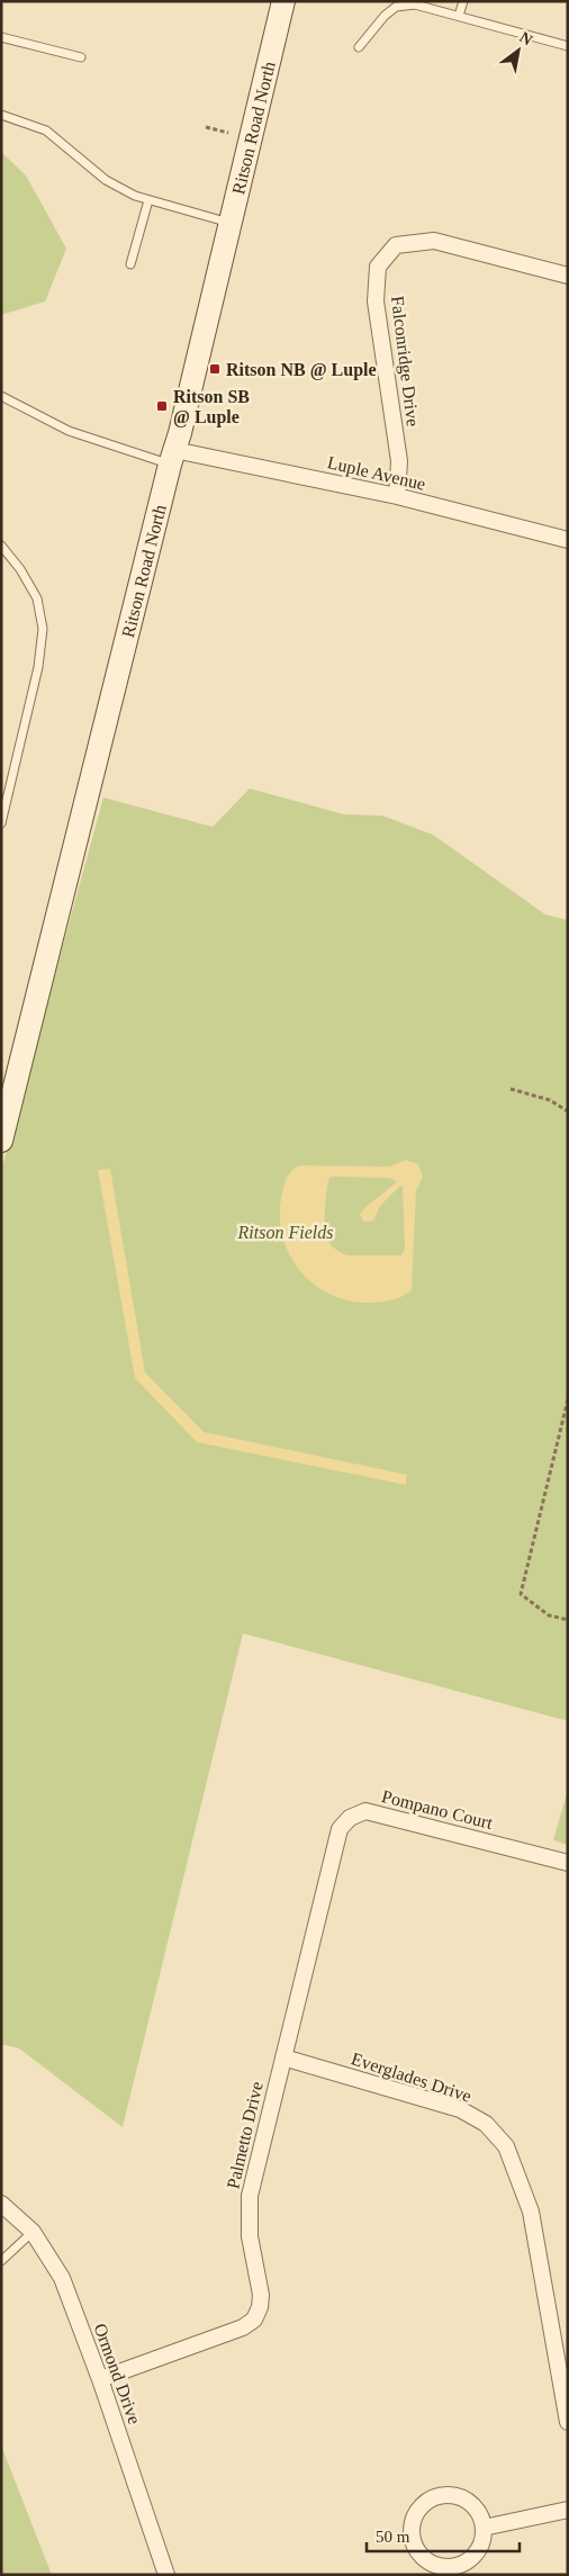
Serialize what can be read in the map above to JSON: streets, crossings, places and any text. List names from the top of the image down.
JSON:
{
  "streets": {
    "main road": ["Ritson Road North"],
    "street": [
      "Falconridge Drive",
      "Luple Avenue",
      "Pompano Court",
      "Everglades Drive",
      "Palmetto Drive",
      "Ormond Drive"
    ]
  },
  "crossings": [
    ["Ritson Road North", "Luple Avenue"],
    ["Falconridge Drive", "Luple Avenue"],
    ["Pompano Court", "Palmetto Drive"],
    ["Everglades Drive", "Palmetto Drive"],
    ["Palmetto Drive", "Ormond Drive"]
  ],
  "parks": ["Ritson Fields"],
  "places": {
    "transit": ["Ritson NB @ Luple", "Ritson SB @ Luple"]
  },
  "scale_bar": "50 m",
  "north": "top right"
}
